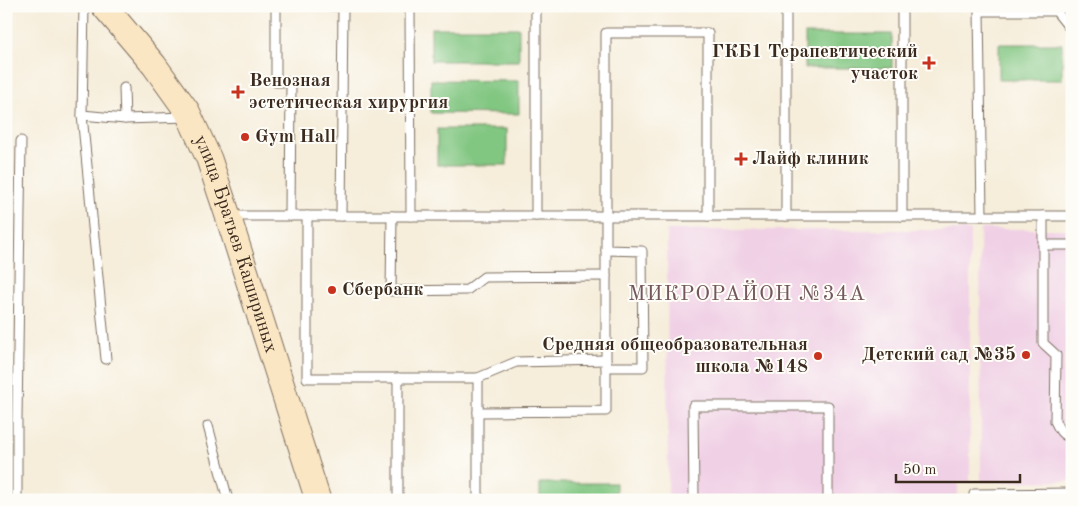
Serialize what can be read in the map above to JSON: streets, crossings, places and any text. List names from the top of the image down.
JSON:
{
  "streets": {
    "main road": ["улица Братьев Кашириных"]
  },
  "districts": ["МИКРОРАЙОН №34А"],
  "places": {
    "health": ["ГКБ1 Терапевтический участок", "Венозная эстетическая хирургия", "Лайф клиник"],
    "other": [
      "Gym Hall",
      "Сбербанк",
      "Детский сад №35",
      "Средняя общеобразовательная школа №148"
    ]
  },
  "scale_bar": "50 m"
}
